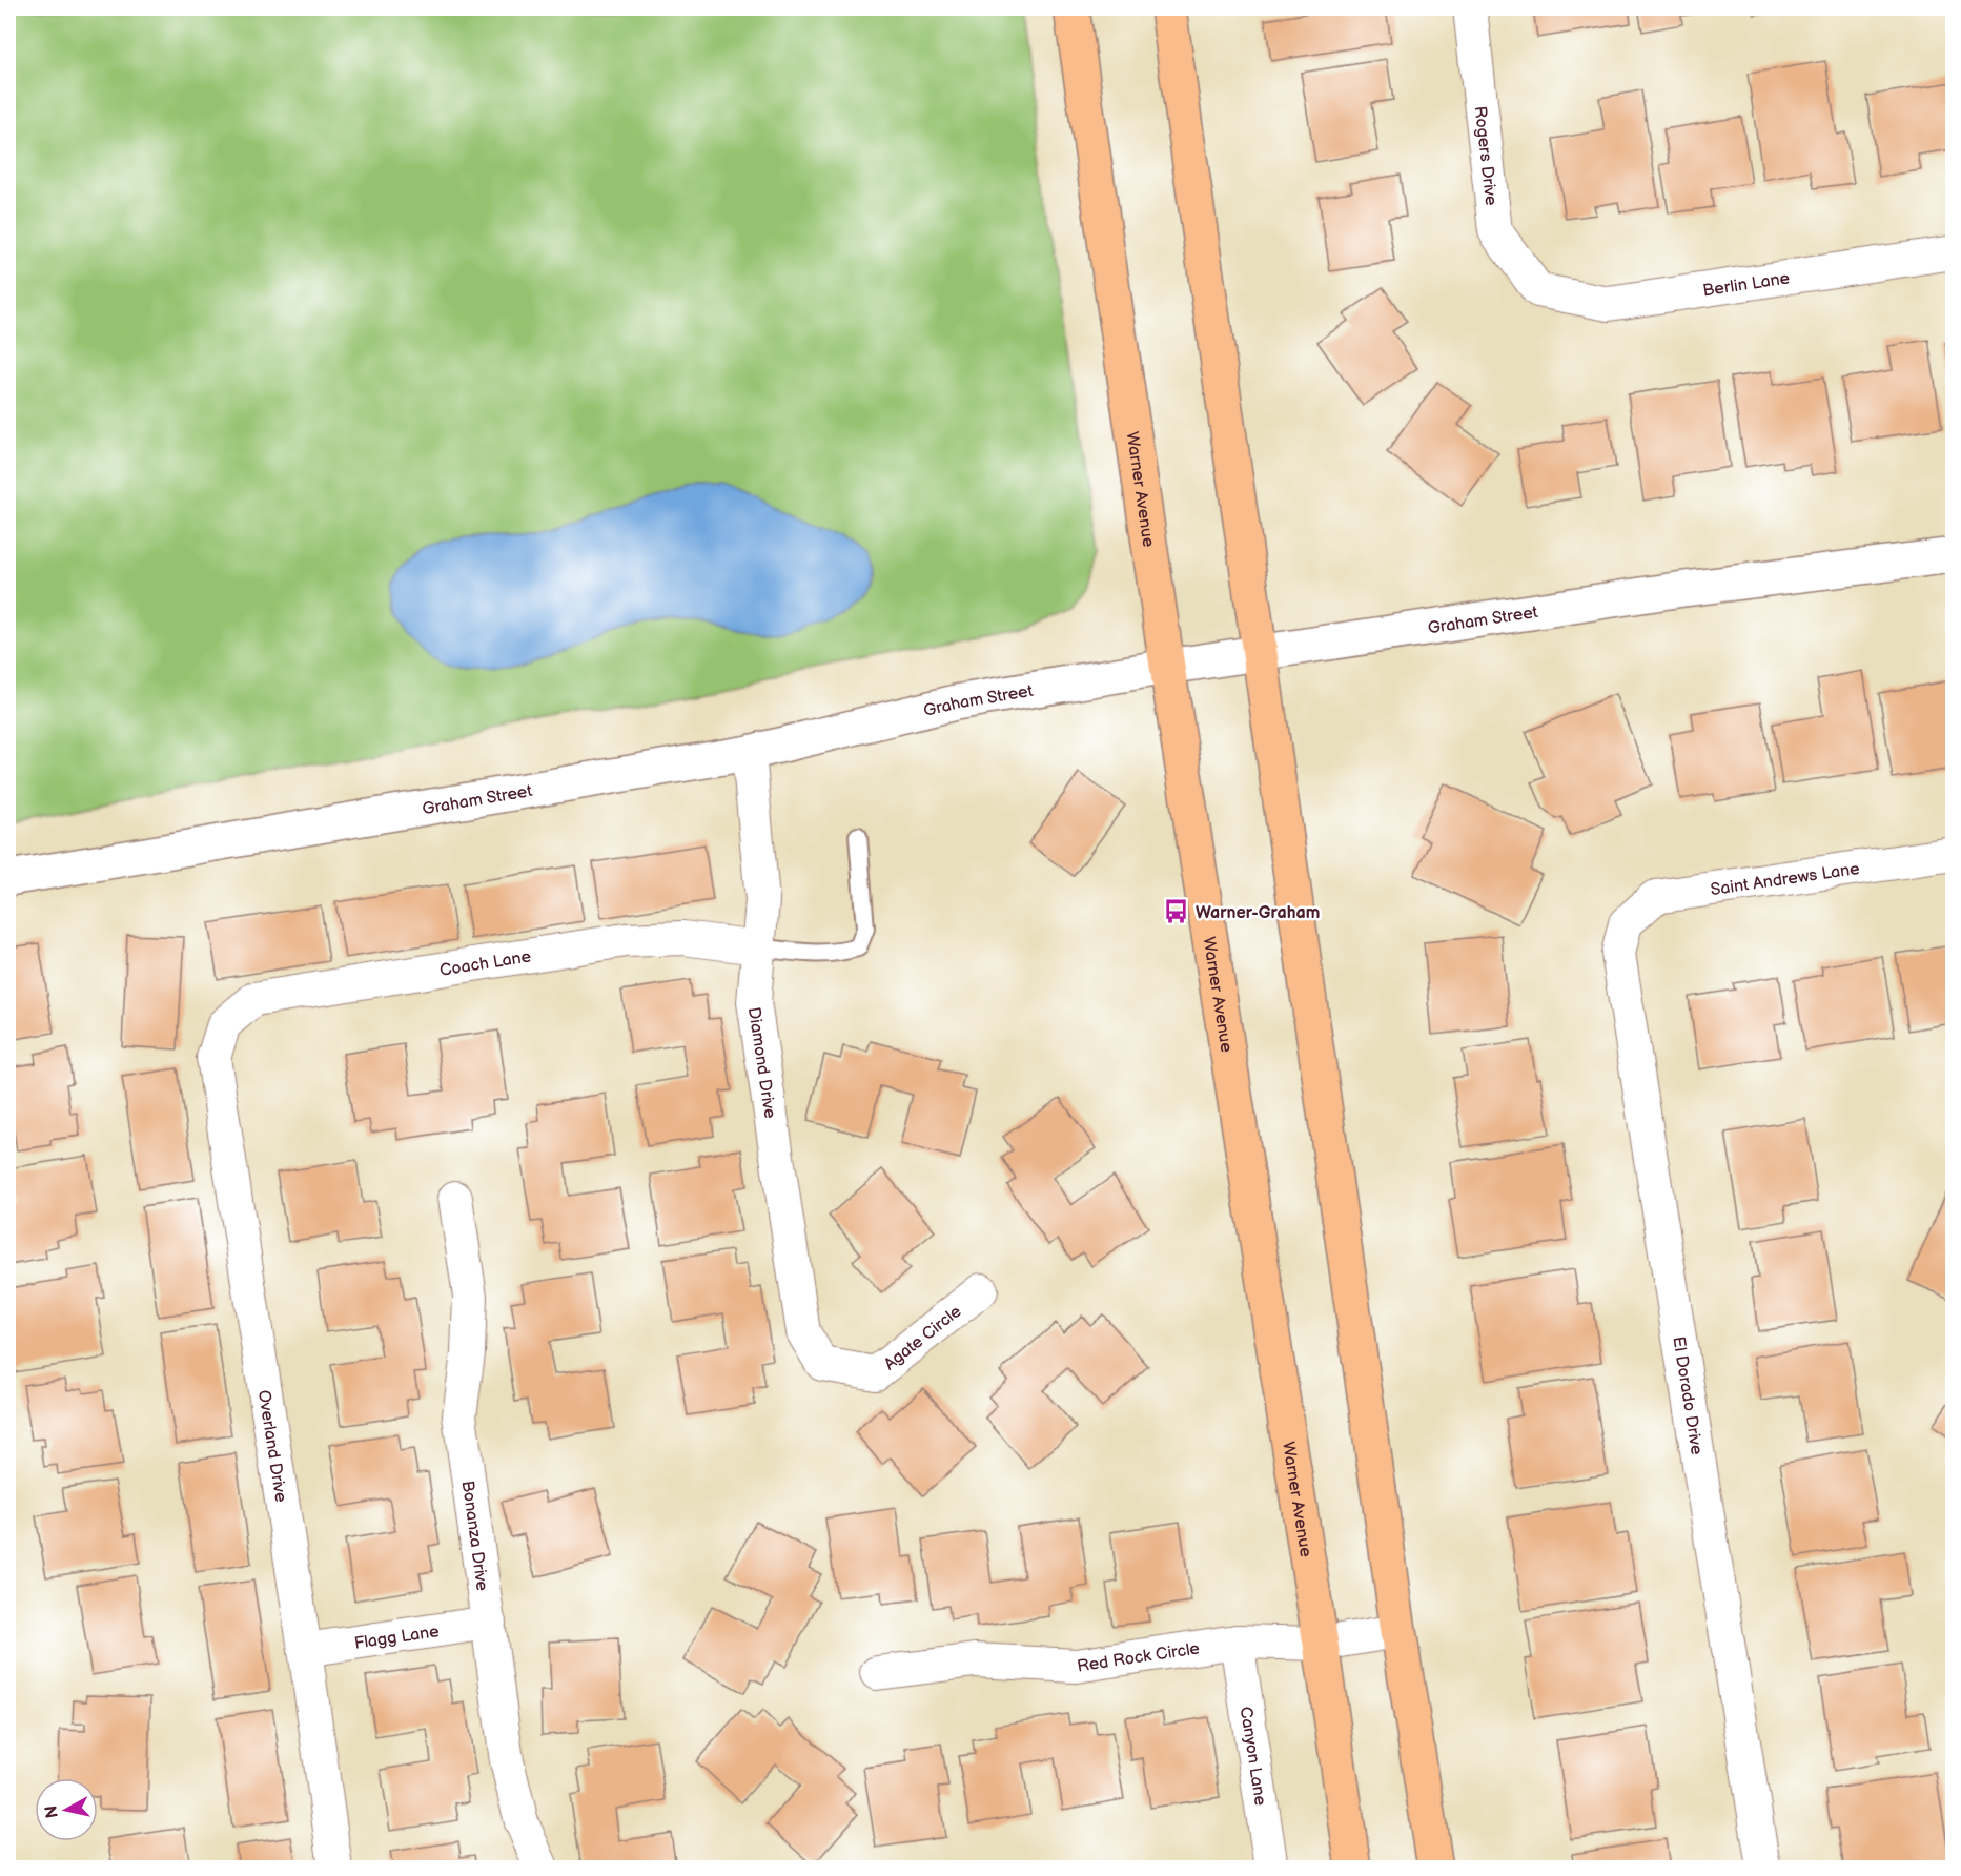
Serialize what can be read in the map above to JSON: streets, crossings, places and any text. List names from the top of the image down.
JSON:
{
  "streets": {
    "main road": ["Warner Avenue"],
    "street": [
      "Rogers Drive",
      "Berlin Lane",
      "Graham Street",
      "Saint Andrews Lane",
      "Coach Lane",
      "Diamond Drive",
      "Agate Circle",
      "El Dorado Drive",
      "Overland Drive",
      "Bonanza Drive",
      "Flagg Lane",
      "Red Rock Circle",
      "Canyon Lane"
    ]
  },
  "crossings": [
    ["Rogers Drive", "Berlin Lane"],
    ["Warner Avenue", "Graham Street"],
    ["Warner Avenue", "Red Rock Circle"],
    ["Graham Street", "Diamond Drive"],
    ["Saint Andrews Lane", "El Dorado Drive"],
    ["Coach Lane", "Diamond Drive"],
    ["Coach Lane", "Overland Drive"],
    ["Diamond Drive", "Agate Circle"],
    ["Overland Drive", "Flagg Lane"],
    ["Bonanza Drive", "Flagg Lane"],
    ["Red Rock Circle", "Canyon Lane"]
  ],
  "places": {
    "bus stop": ["Warner-Graham"]
  },
  "north": "left"
}
